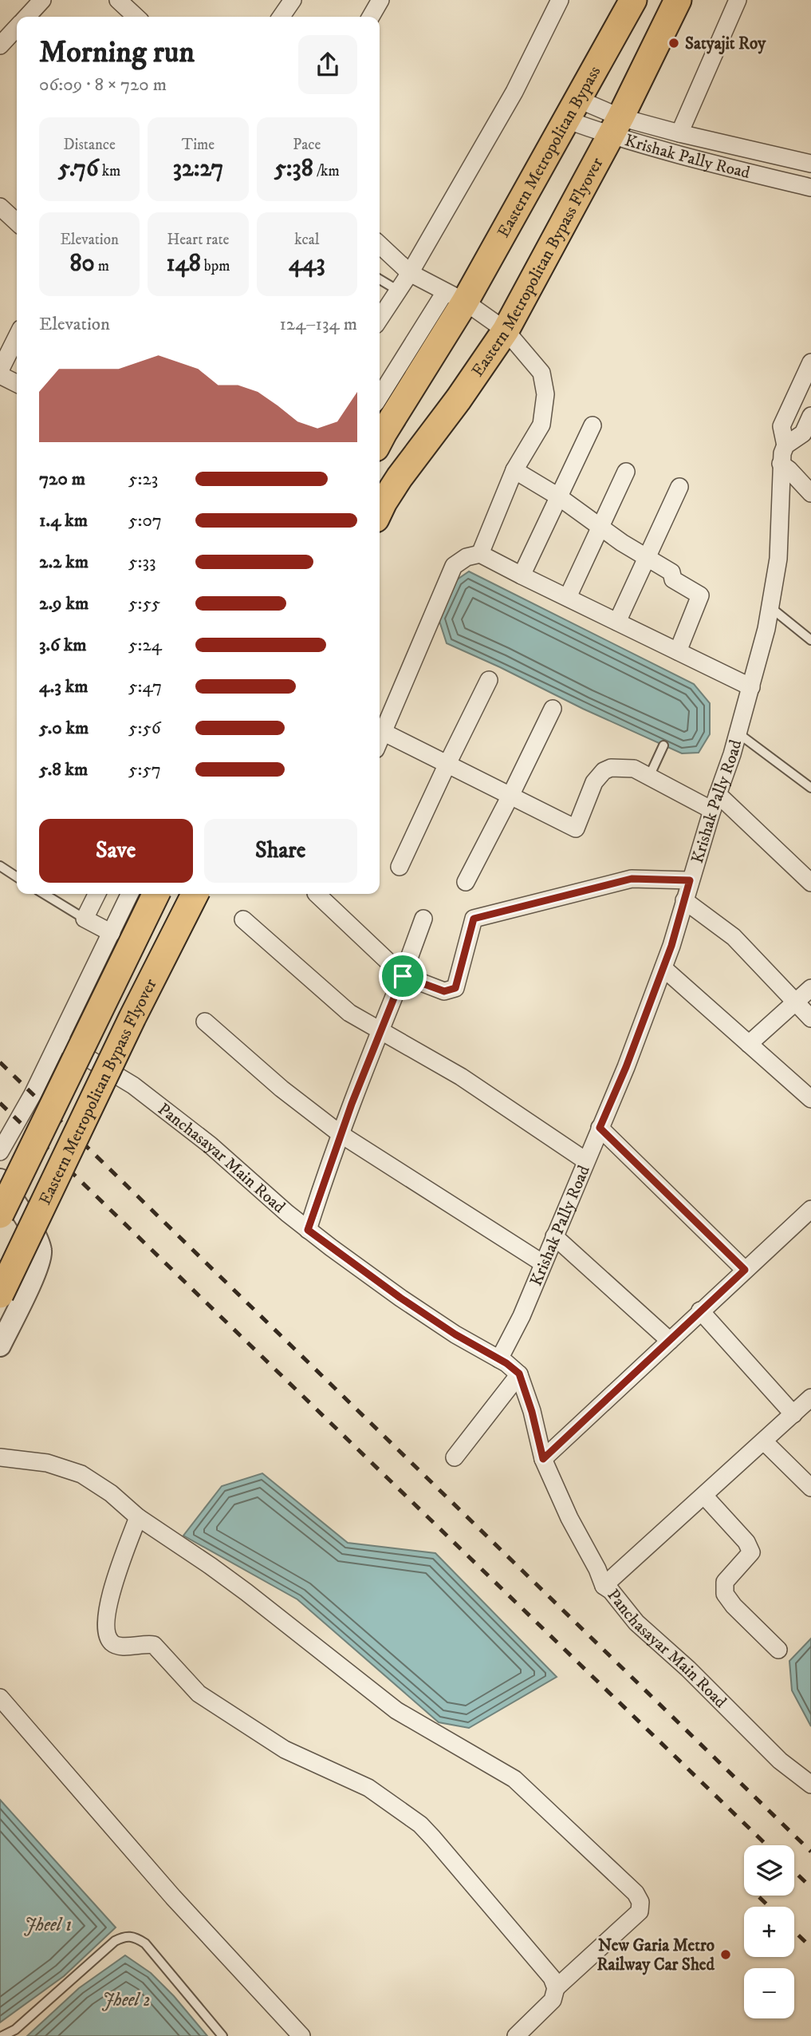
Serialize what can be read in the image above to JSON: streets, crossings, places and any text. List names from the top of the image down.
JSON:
{
  "streets": {
    "main road": ["Eastern Metropolitan Bypass", "Eastern Metropolitan Bypass Flyover"],
    "street": ["Krishak Pally Road", "Panchasayar Main Road"]
  },
  "crossings": [
    ["Eastern Metropolitan Bypass", "Krishak Pally Road"],
    ["Krishak Pally Road", "Eastern Metropolitan Bypass Flyover"],
    ["Krishak Pally Road", "Panchasayar Main Road"]
  ],
  "water": ["Jheel 1", "Jheel 2"],
  "places": ["Satyajit Roy", "New Garia Metro Railway Car Shed"],
  "page": {
    "heading": ["Morning run", "06:09 · 8 × 720 m"],
    "stats": [
      ["Distance", "5.76 km"],
      ["Time", "32:27"],
      ["Pace", "5:38 /km"],
      ["Elevation", "80 m"],
      ["Heart rate", "148 bpm"],
      ["kcal", "443"]
    ],
    "chart": ["Elevation", "124–134 m"],
    "list": [
      {
        "name": "720 m",
        "note": "5:23"
      },
      {
        "name": "1.4 km",
        "note": "5:07"
      },
      {
        "name": "2.2 km",
        "note": "5:33"
      },
      {
        "name": "2.9 km",
        "note": "5:55"
      },
      {
        "name": "3.6 km",
        "note": "5:24"
      },
      {
        "name": "4.3 km",
        "note": "5:47"
      },
      {
        "name": "5.0 km",
        "note": "5:56"
      },
      {
        "name": "5.8 km",
        "note": "5:57"
      }
    ],
    "buttons": ["Save", "Share"],
    "map_buttons": ["+", "−"]
  }
}
